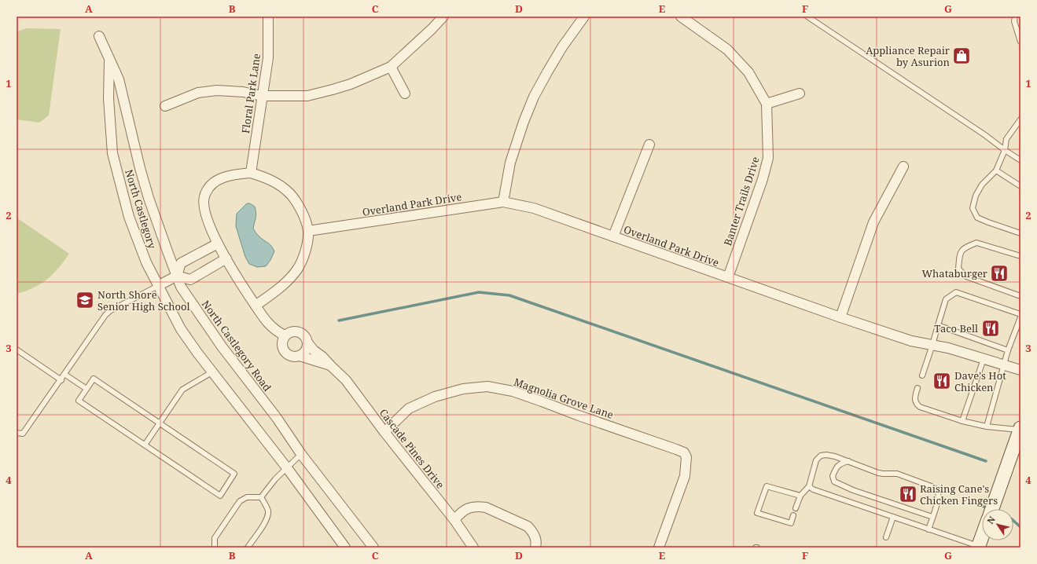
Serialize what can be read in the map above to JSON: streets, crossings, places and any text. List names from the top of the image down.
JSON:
{
  "streets": {
    "street": [
      "Floral Park Lane",
      "Banter Trails Drive",
      "Overland Park Drive",
      "North Castlegory",
      "North Castlegory Road",
      "Magnolia Grove Lane",
      "Cascade Pines Drive"
    ]
  },
  "crossings": [
    ["Banter Trails Drive", "Overland Park Drive"],
    ["North Castlegory", "North Castlegory Road"],
    ["Magnolia Grove Lane", "Cascade Pines Drive"]
  ],
  "places": {
    "shop": ["Appliance Repair by Asurion"],
    "restaurant": [
      "Whataburger",
      "Taco Bell",
      "Dave's Hot Chicken",
      "Raising Cane's Chicken Fingers"
    ],
    "school or university": ["North Shore Senior High School"]
  },
  "north": "top left",
  "grid": {
    "columns": [
      "A",
      "B",
      "C",
      "D",
      "E",
      "F",
      "G"
    ],
    "rows": [
      "1",
      "2",
      "3",
      "4"
    ]
  }
}
